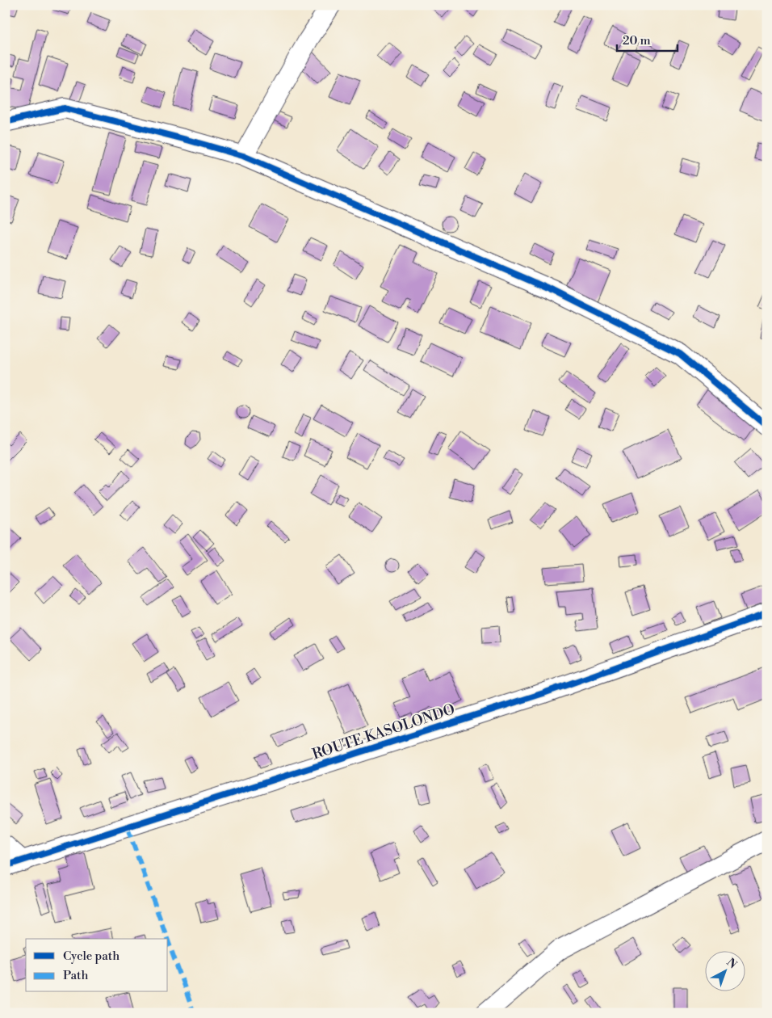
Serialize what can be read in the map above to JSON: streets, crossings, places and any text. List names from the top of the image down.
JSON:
{
  "streets": {
    "street": ["ROUTE KASOLONDO"]
  },
  "legend": ["Cycle path", "Path"],
  "scale_bar": "20 m",
  "north": "top right"
}
